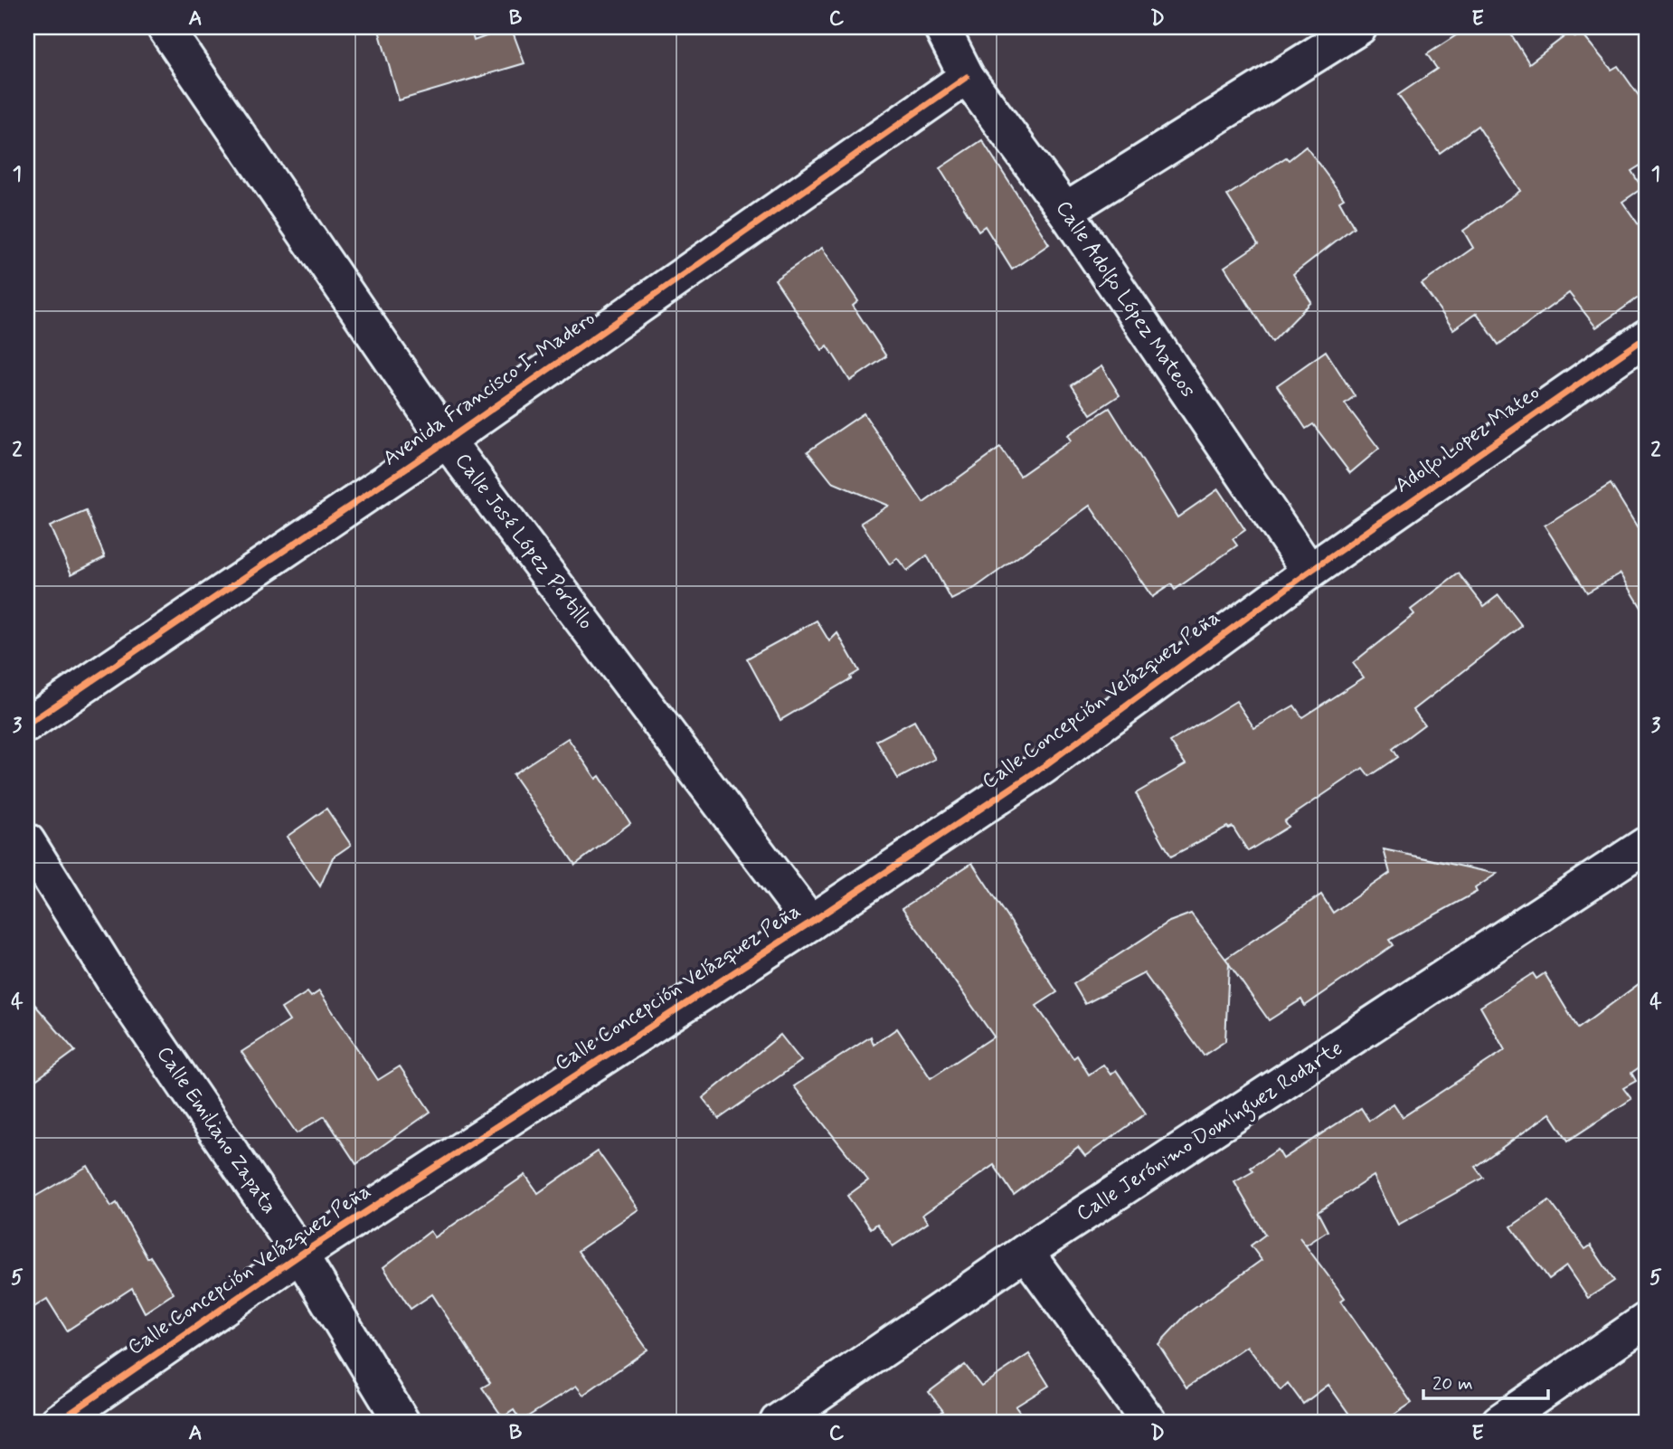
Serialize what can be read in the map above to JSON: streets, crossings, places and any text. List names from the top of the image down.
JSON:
{
  "streets": {
    "street": [
      "Calle Adolfo López Mateos",
      "Avenida Francisco I. Madero",
      "Adolfo Lopez Mateo",
      "Calle José López Portillo",
      "Calle Concepción Velázquez Peña",
      "Calle Emiliano Zapata",
      "Calle Jerónimo Domínguez Rodarte"
    ]
  },
  "crossings": [
    ["Calle Adolfo López Mateos", "Avenida Francisco I. Madero"],
    ["Calle Adolfo López Mateos", "Adolfo Lopez Mateo"],
    ["Calle Adolfo López Mateos", "Calle Concepción Velázquez Peña"],
    ["Avenida Francisco I. Madero", "Calle José López Portillo"],
    ["Adolfo Lopez Mateo", "Calle Concepción Velázquez Peña"],
    ["Calle José López Portillo", "Calle Concepción Velázquez Peña"],
    ["Calle Concepción Velázquez Peña", "Calle Emiliano Zapata"]
  ],
  "scale_bar": "20 m",
  "grid": {
    "columns": [
      "A",
      "B",
      "C",
      "D",
      "E"
    ],
    "rows": [
      "1",
      "2",
      "3",
      "4",
      "5"
    ]
  }
}
